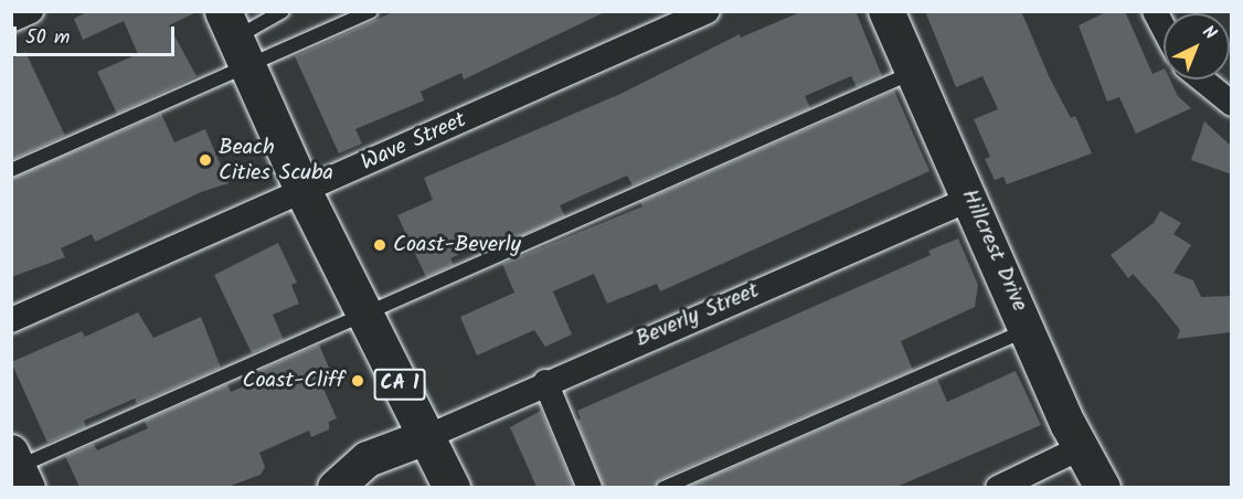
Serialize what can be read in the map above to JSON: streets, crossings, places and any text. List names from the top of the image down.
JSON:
{
  "streets": {
    "highway": ["CA 1"],
    "street": ["Wave Street", "Hillcrest Drive", "Beverly Street"]
  },
  "crossings": [
    ["Wave Street", "CA 1"],
    ["Hillcrest Drive", "Beverly Street"],
    ["Beverly Street", "CA 1"]
  ],
  "places": ["Beach Cities Scuba", "Coast-Beverly", "Coast-Cliff"],
  "scale_bar": "50 m",
  "north": "top right"
}
